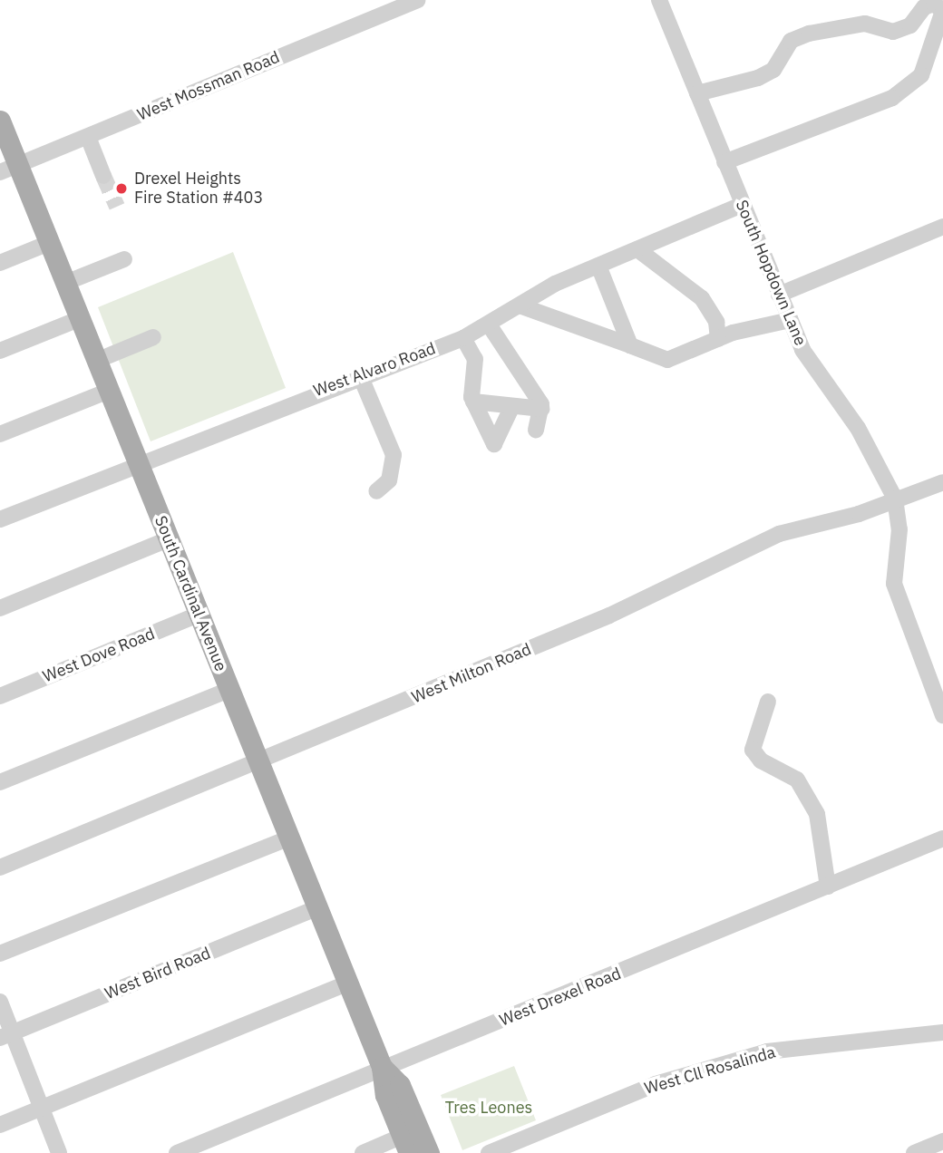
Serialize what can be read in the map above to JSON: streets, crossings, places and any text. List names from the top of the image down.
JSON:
{
  "streets": {
    "main road": ["South Cardinal Avenue"],
    "street": [
      "West Mossman Road",
      "South Hopdown Lane",
      "West Alvaro Road",
      "West Dove Road",
      "West Milton Road",
      "West Bird Road",
      "West Drexel Road",
      "West Cll Rosalinda"
    ]
  },
  "crossings": [
    ["West Mossman Road", "South Cardinal Avenue"],
    ["South Hopdown Lane", "West Alvaro Road"],
    ["South Hopdown Lane", "West Milton Road"],
    ["West Alvaro Road", "South Cardinal Avenue"],
    ["South Cardinal Avenue", "West Dove Road"],
    ["South Cardinal Avenue", "West Milton Road"],
    ["South Cardinal Avenue", "West Bird Road"],
    ["South Cardinal Avenue", "West Drexel Road"]
  ],
  "parks": ["Tres Leones"],
  "places": ["Drexel Heights Fire Station #403"]
}
